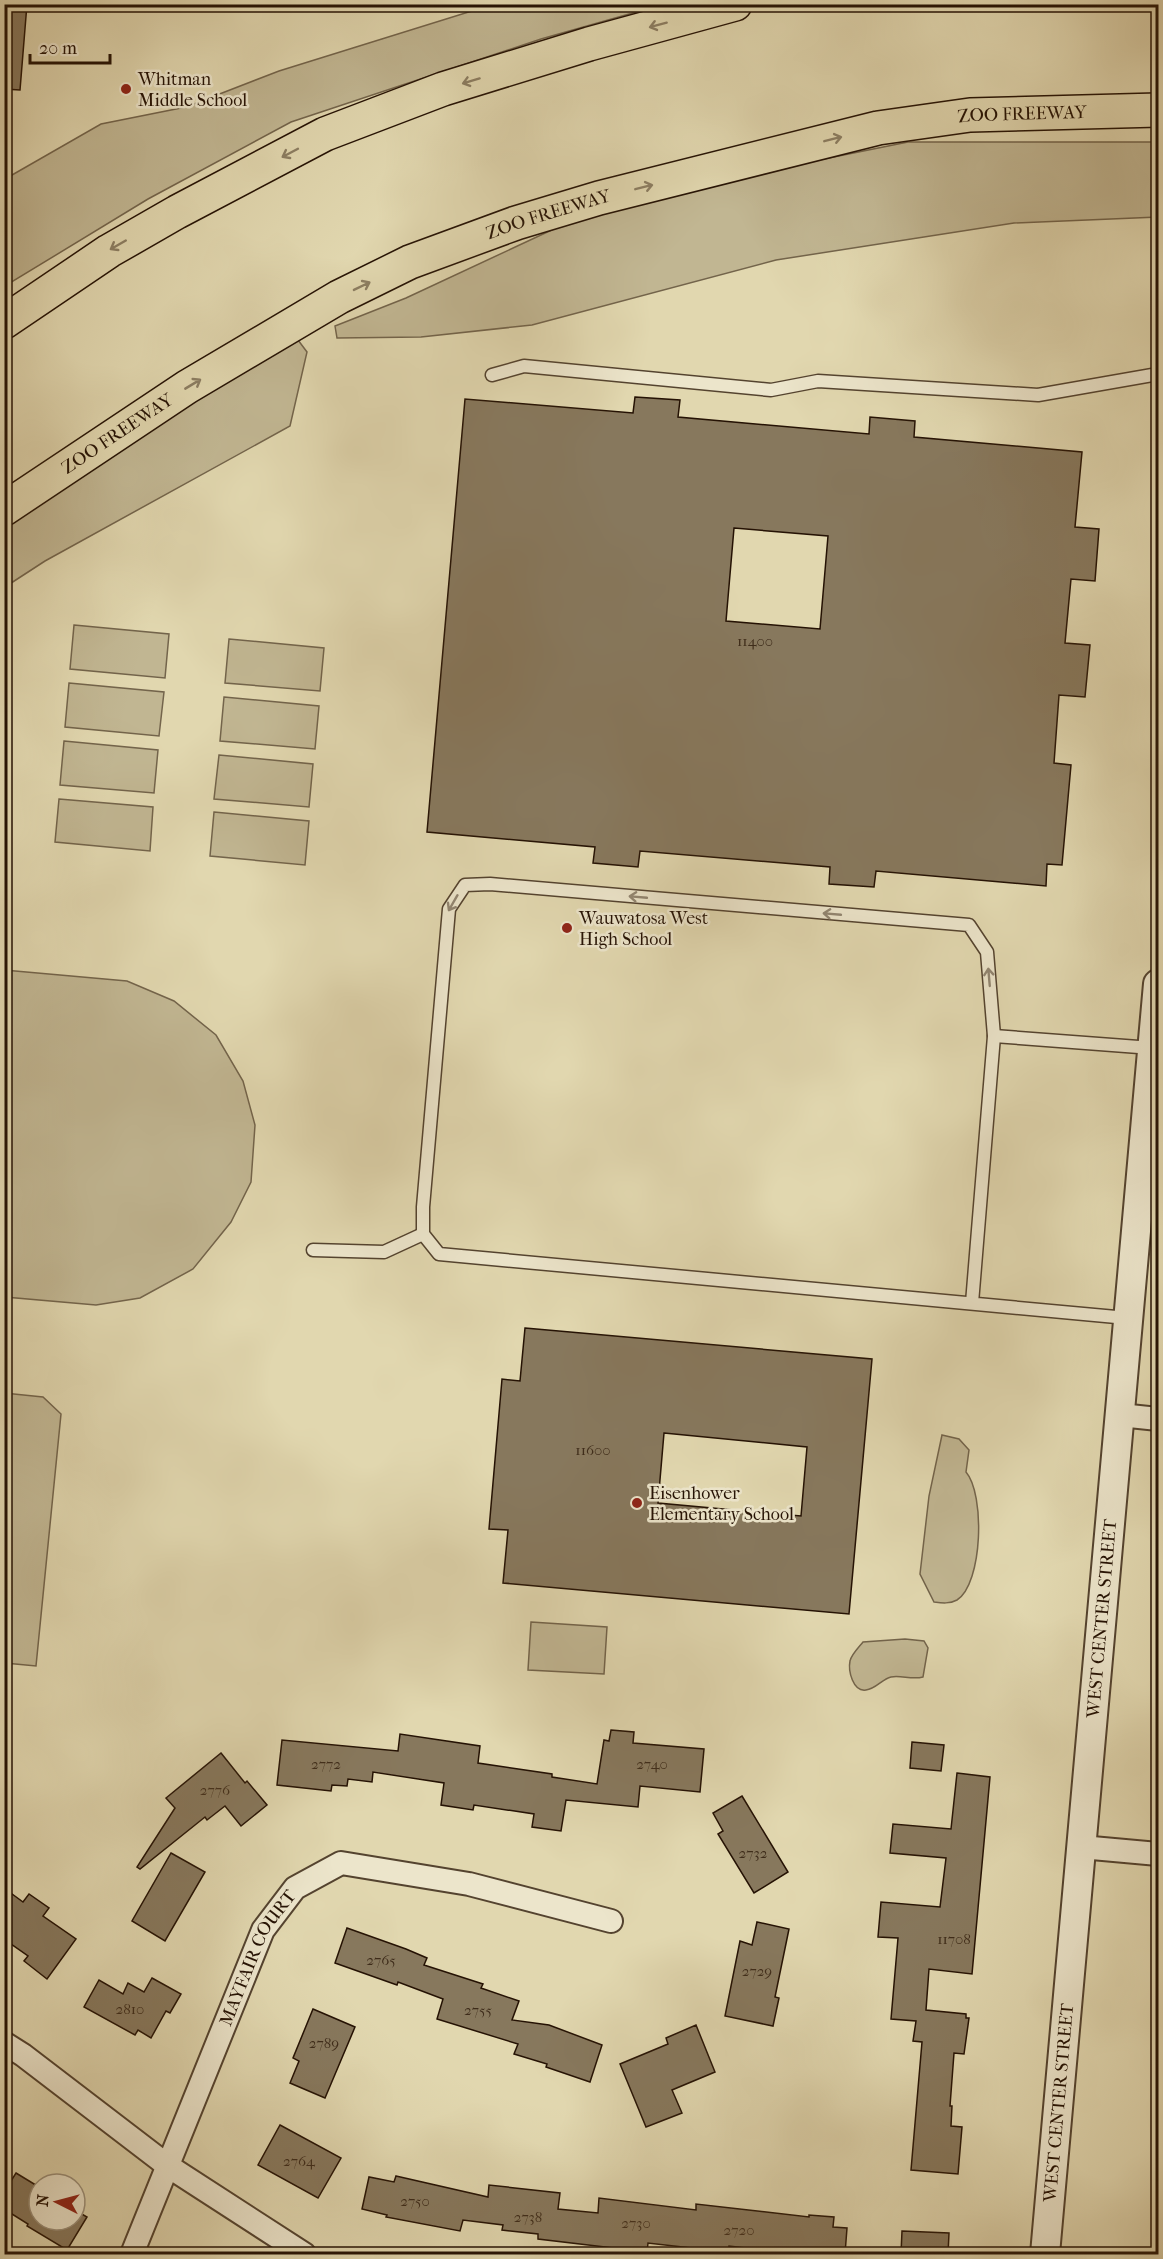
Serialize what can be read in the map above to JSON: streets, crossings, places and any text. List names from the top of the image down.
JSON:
{
  "streets": {
    "highway": ["ZOO FREEWAY"],
    "street": ["WEST CENTER STREET", "MAYFAIR COURT"]
  },
  "places": ["Whitman Middle School", "Wauwatosa West High School", "Eisenhower Elementary School"],
  "house_numbers": [
    "11400",
    "11600",
    "2772",
    "2740",
    "2776",
    "2732",
    "11708",
    "2765",
    "2729",
    "2810",
    "2755",
    "2789",
    "2764",
    "2750",
    "2738",
    "2730",
    "2720"
  ],
  "scale_bar": "20 m",
  "north": "left"
}
